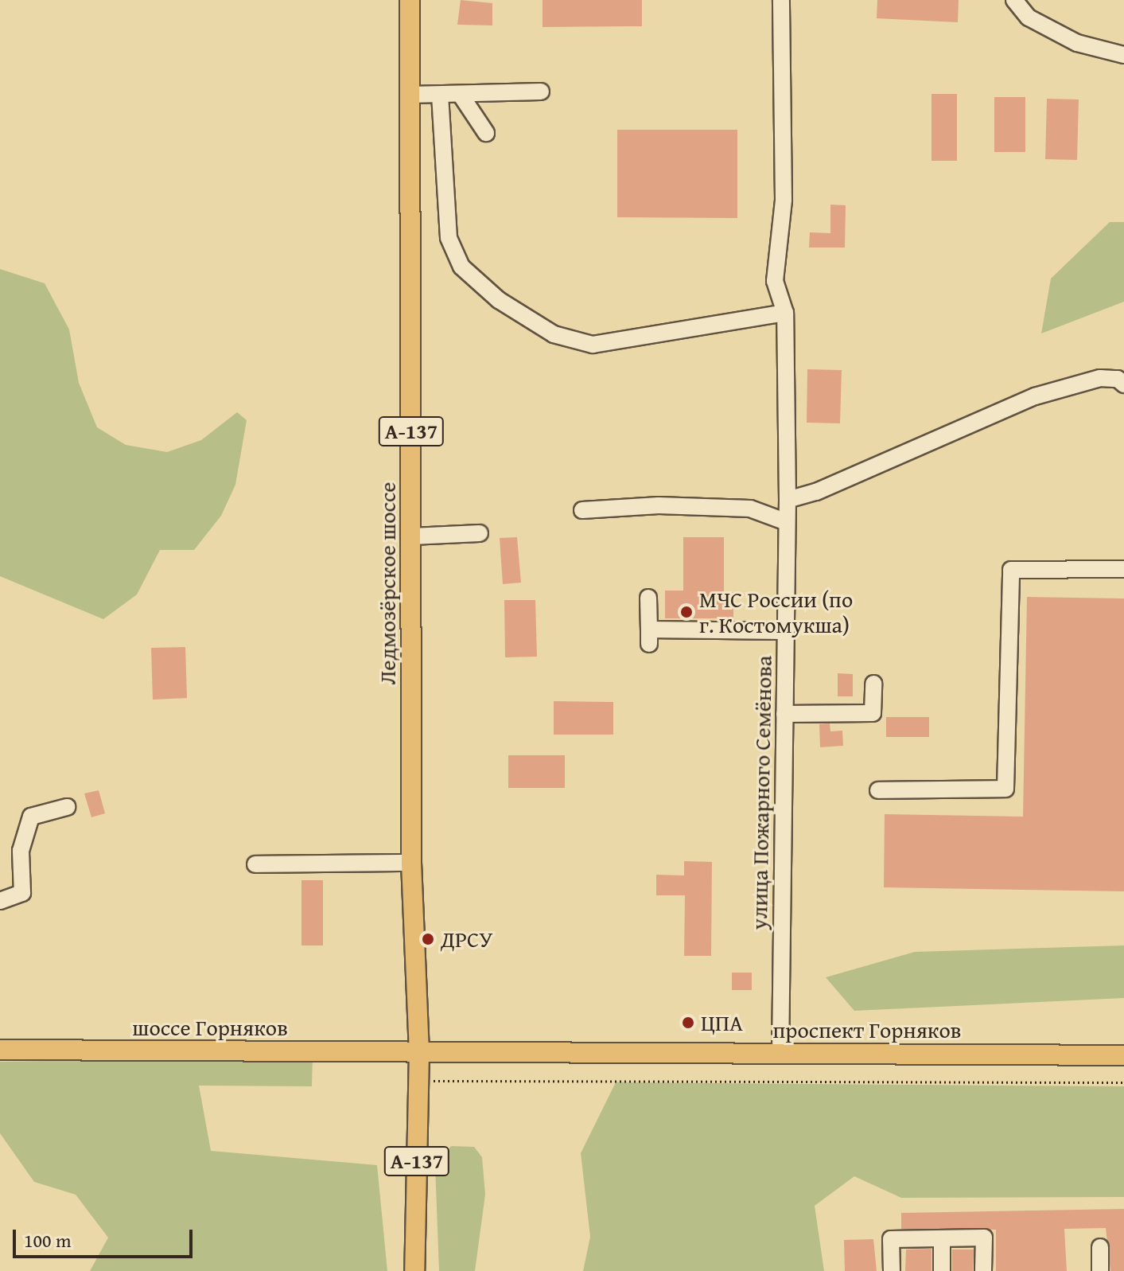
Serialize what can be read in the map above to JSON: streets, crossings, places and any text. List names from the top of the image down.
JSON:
{
  "streets": {
    "main road": [
      "А-137",
      "Ледмозёрское шоссе",
      "шоссе Горняков",
      "проспект Горняков"
    ],
    "street": ["улица Пожарного Семёнова"]
  },
  "crossings": [
    ["А-137", "Ледмозёрское шоссе"],
    ["А-137", "шоссе Горняков"],
    ["А-137", "проспект Горняков"],
    ["Ледмозёрское шоссе", "шоссе Горняков"],
    ["Ледмозёрское шоссе", "проспект Горняков"],
    ["улица Пожарного Семёнова", "проспект Горняков"],
    ["шоссе Горняков", "проспект Горняков"]
  ],
  "places": ["МЧС России (по г. Костомукша)", "ДРСУ", "ЦПА"],
  "scale_bar": "100 m"
}
